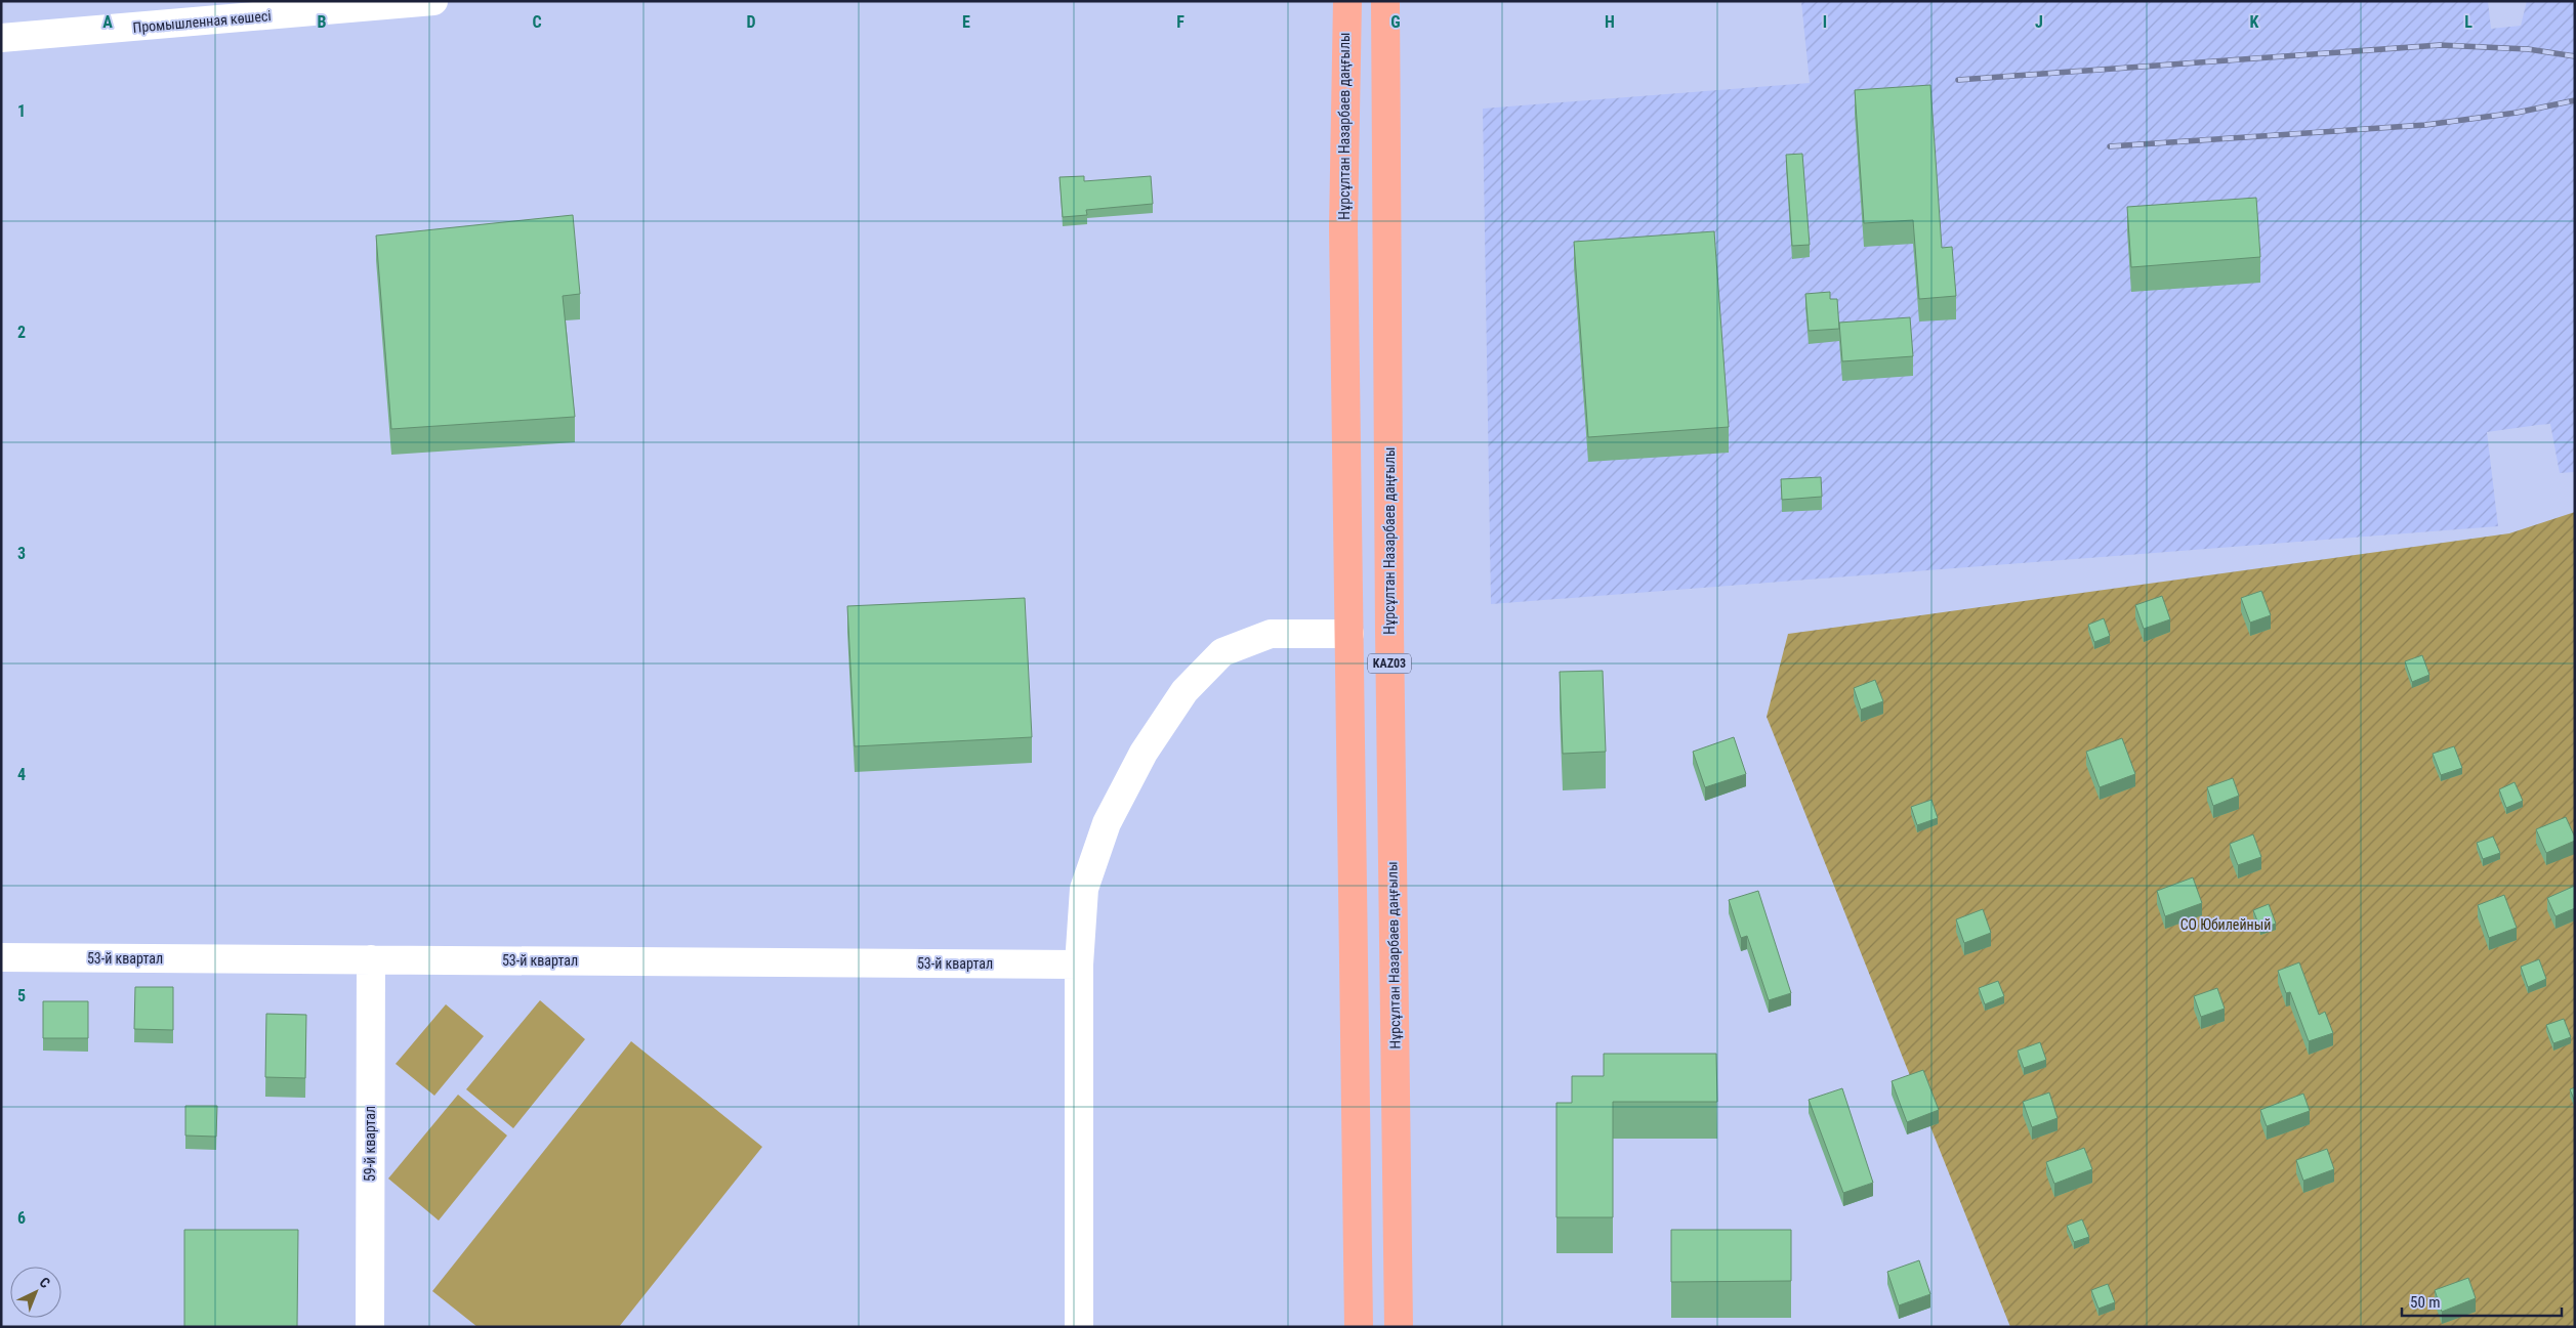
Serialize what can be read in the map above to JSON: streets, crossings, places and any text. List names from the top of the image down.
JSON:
{
  "streets": {
    "main road": ["Нұрсұлтан Назарбаев даңғылы", "KАZ03"],
    "street": ["Промышленная көшесі", "53-й квартал", "59-й квартал"]
  },
  "crossings": [
    ["53-й квартал", "59-й квартал"]
  ],
  "parks": ["СО Юбилейный"],
  "scale_bar": "50 m",
  "north": "top right",
  "grid": {
    "columns": [
      "A",
      "B",
      "C",
      "D",
      "E",
      "F",
      "G",
      "H",
      "I",
      "J",
      "K",
      "L"
    ],
    "rows": [
      "1",
      "2",
      "3",
      "4",
      "5",
      "6"
    ]
  }
}
